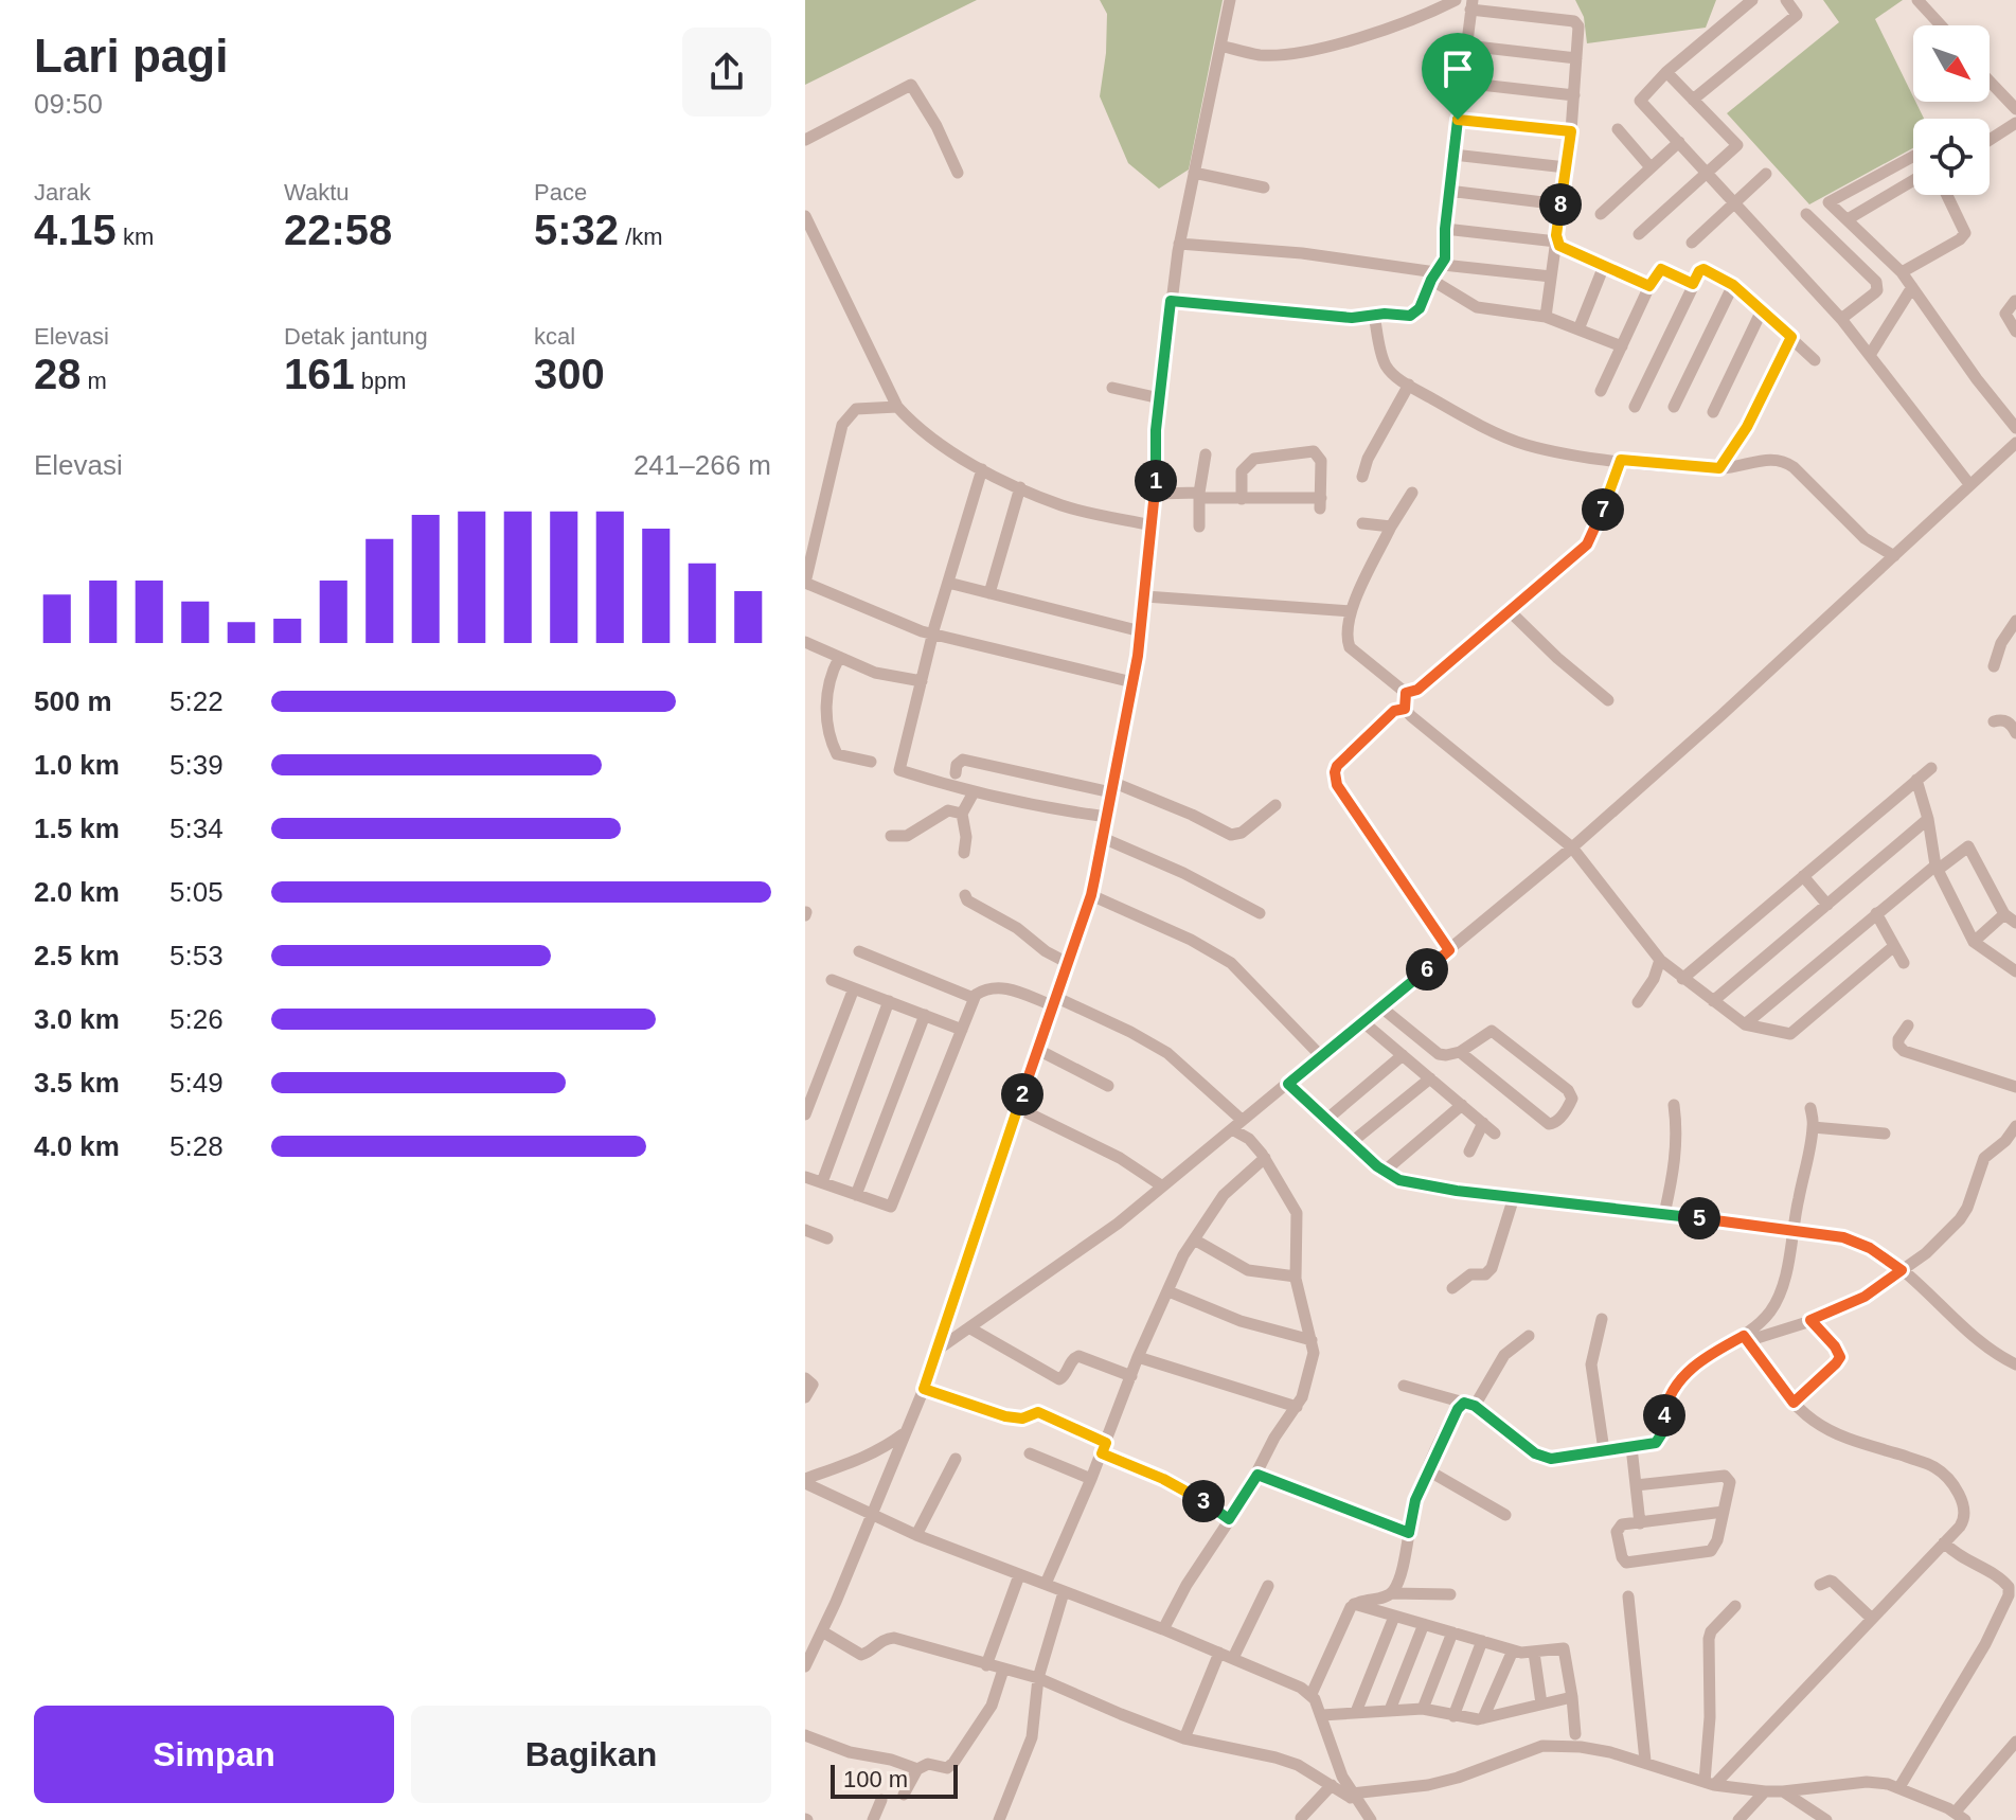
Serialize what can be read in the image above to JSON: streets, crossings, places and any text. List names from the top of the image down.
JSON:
{
  "scale_bar": "100 m",
  "north": "bottom right",
  "page": {
    "heading": ["Lari pagi", "09:50"],
    "stats": [
      ["Jarak", "4.15 km"],
      ["Waktu", "22:58"],
      ["Pace", "5:32 /km"],
      ["Elevasi", "28 m"],
      ["Detak jantung", "161 bpm"],
      ["kcal", "300"]
    ],
    "pins": [
      "8",
      "1",
      "7",
      "6",
      "2",
      "5",
      "4",
      "3"
    ],
    "chart": ["Elevasi", "241–266 m"],
    "list": [
      {
        "name": "500 m",
        "note": "5:22"
      },
      {
        "name": "1.0 km",
        "note": "5:39"
      },
      {
        "name": "1.5 km",
        "note": "5:34"
      },
      {
        "name": "2.0 km",
        "note": "5:05"
      },
      {
        "name": "2.5 km",
        "note": "5:53"
      },
      {
        "name": "3.0 km",
        "note": "5:26"
      },
      {
        "name": "3.5 km",
        "note": "5:49"
      },
      {
        "name": "4.0 km",
        "note": "5:28"
      }
    ],
    "buttons": ["Simpan", "Bagikan"],
    "scale": "100 m"
  }
}
